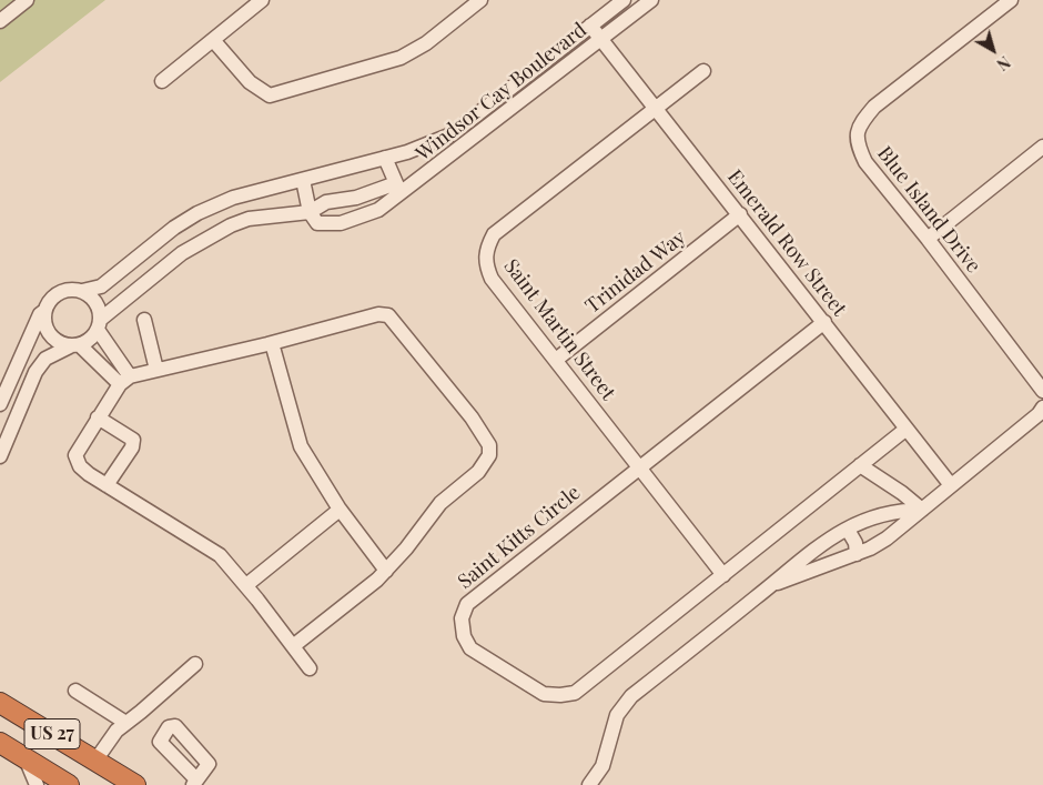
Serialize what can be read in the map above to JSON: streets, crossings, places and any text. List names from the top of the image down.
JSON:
{
  "streets": {
    "highway": ["US 27"],
    "street": [
      "Windsor Cay Boulevard",
      "Blue Island Drive",
      "Emerald Row Street",
      "Trinidad Way",
      "Saint Martin Street",
      "Saint Kitts Circle"
    ]
  },
  "crossings": [
    ["Windsor Cay Boulevard", "Emerald Row Street"],
    ["Emerald Row Street", "Trinidad Way"],
    ["Emerald Row Street", "Saint Martin Street"],
    ["Emerald Row Street", "Saint Kitts Circle"],
    ["Trinidad Way", "Saint Martin Street"],
    ["Saint Martin Street", "Saint Kitts Circle"]
  ],
  "north": "bottom right"
}
